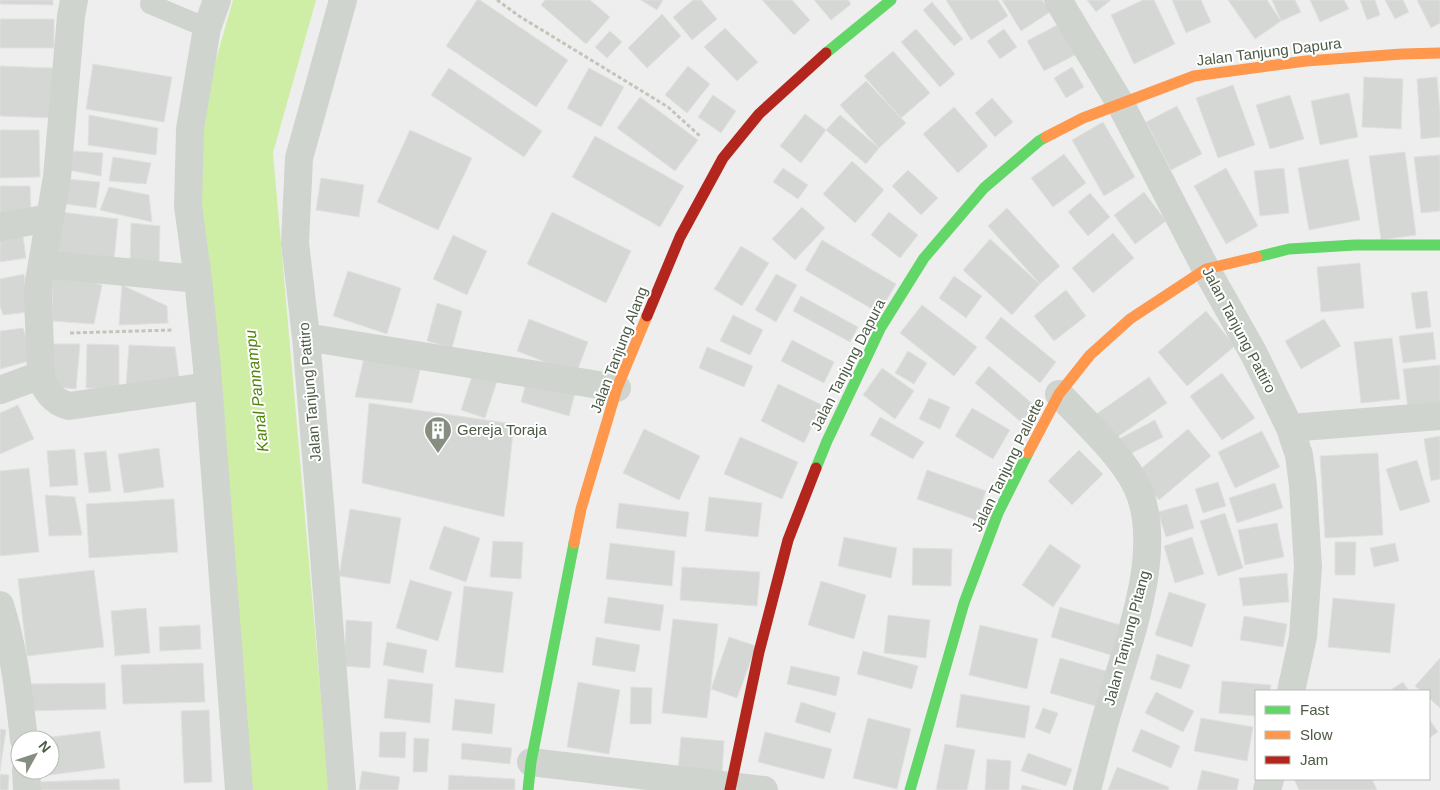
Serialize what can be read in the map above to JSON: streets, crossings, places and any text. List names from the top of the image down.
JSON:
{
  "streets": {
    "street": [
      "Jalan Tanjung Dapura",
      "Jalan Tanjung Pattiro",
      "Jalan Tanjung Alang",
      "Jalan Tanjung Pallette",
      "Jalan Tanjung Pitang"
    ]
  },
  "crossings": [
    ["Jalan Tanjung Dapura", "Jalan Tanjung Pattiro"],
    ["Jalan Tanjung Pattiro", "Jalan Tanjung Pallette"],
    ["Jalan Tanjung Pallette", "Jalan Tanjung Pitang"]
  ],
  "water": ["Kanal Pannampu"],
  "places": {
    "building": ["Gereja Toraja"]
  },
  "legend": ["Fast", "Slow", "Jam"],
  "north": "top right"
}
